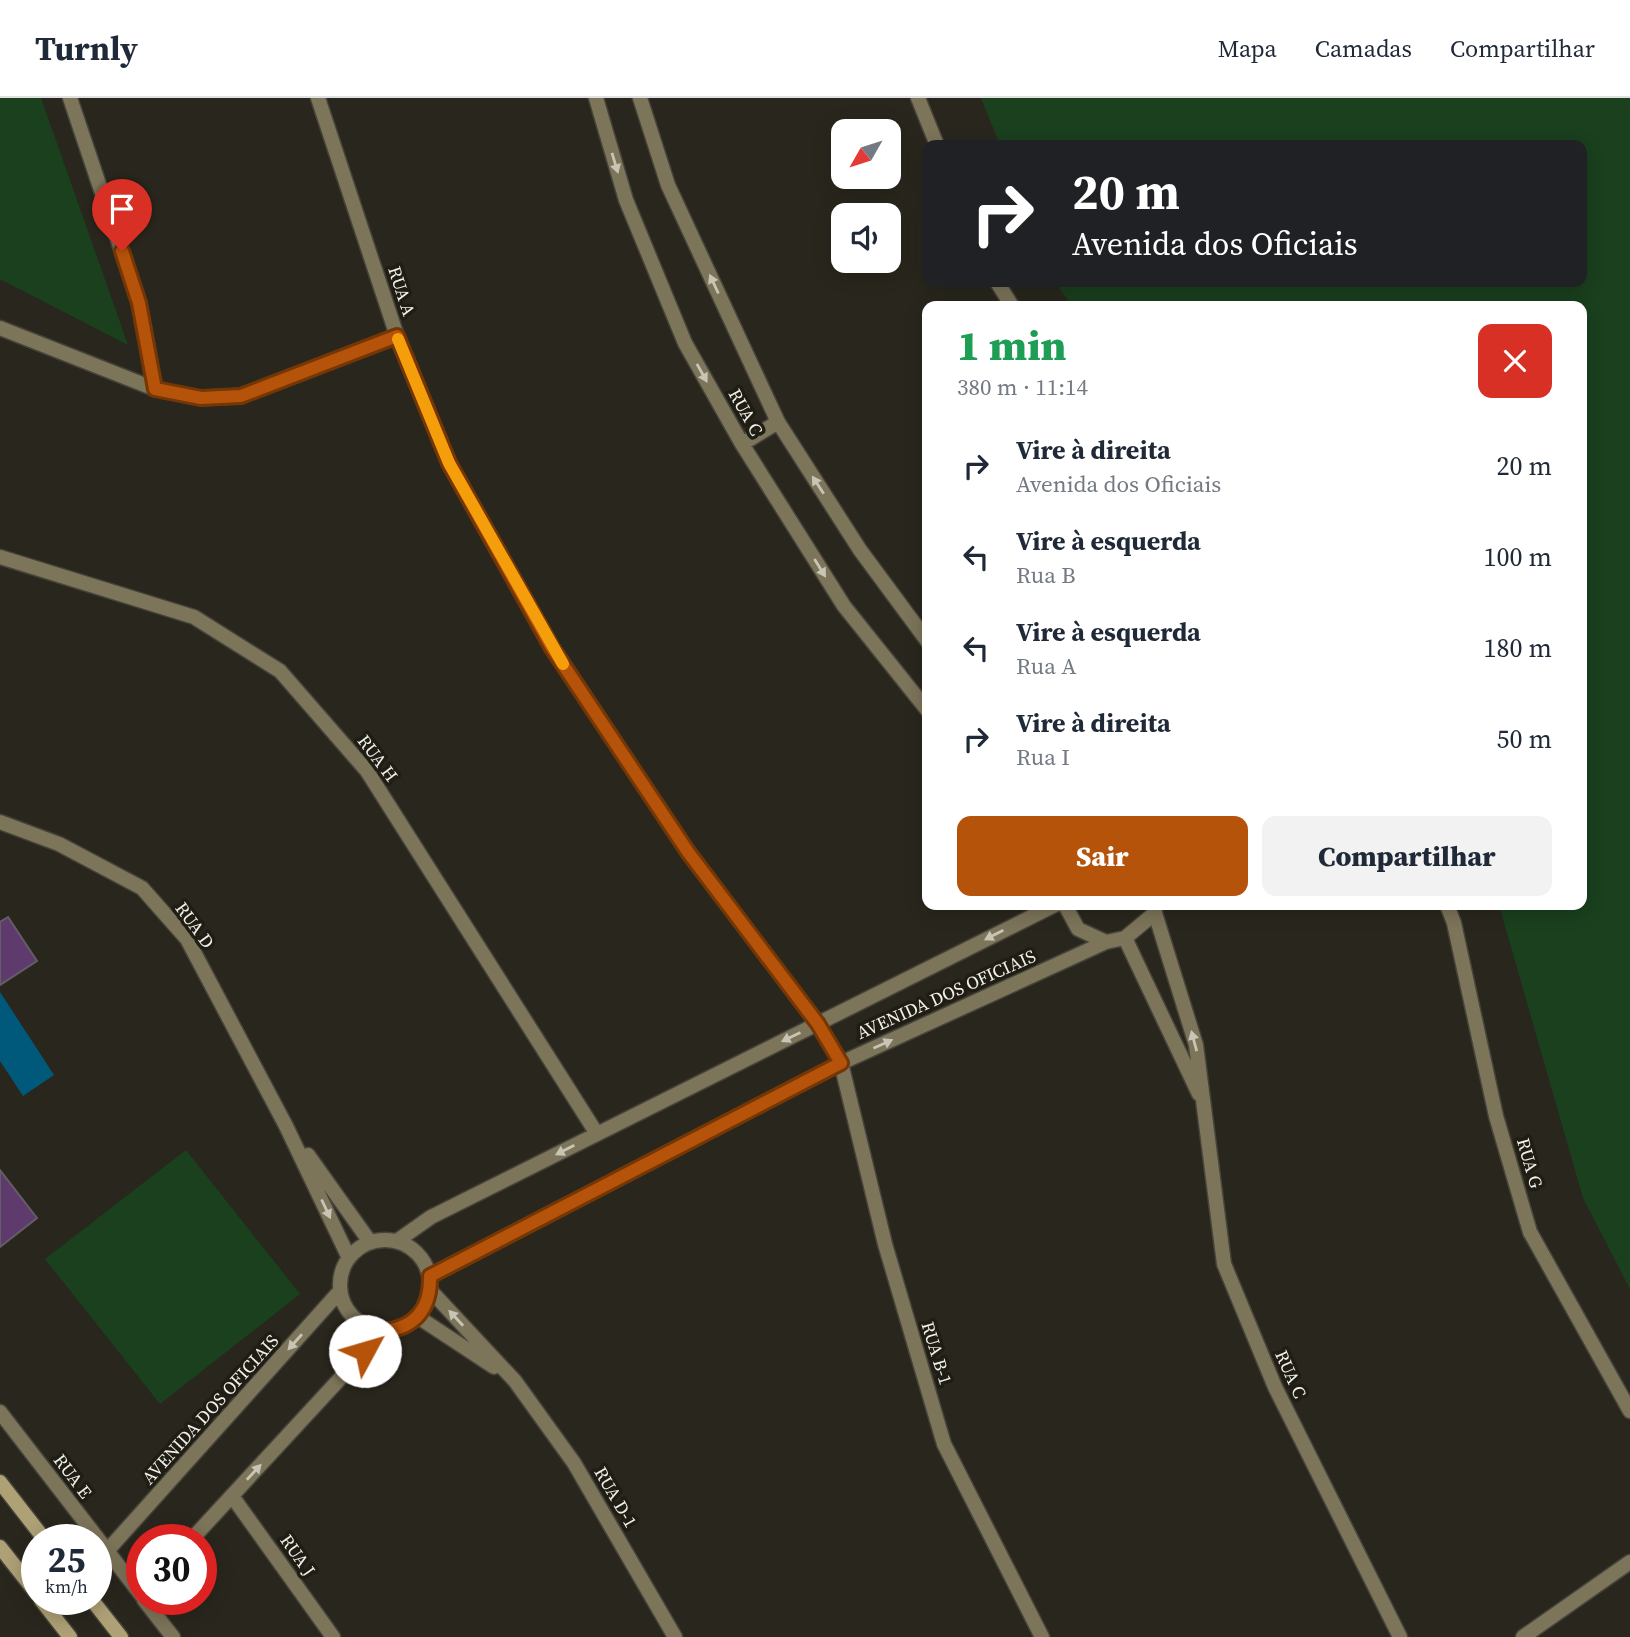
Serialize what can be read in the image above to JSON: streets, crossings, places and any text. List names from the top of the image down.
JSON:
{
  "streets": {
    "street": [
      "RUA A",
      "RUA C",
      "RUA H",
      "RUA D",
      "AVENIDA DOS OFICIAIS",
      "RUA G",
      "RUA B-1",
      "RUA E",
      "RUA D-1",
      "RUA J"
    ]
  },
  "crossings": [
    ["RUA A", "RUA B-1"],
    ["RUA C", "AVENIDA DOS OFICIAIS"],
    ["RUA H", "AVENIDA DOS OFICIAIS"],
    ["RUA D", "AVENIDA DOS OFICIAIS"],
    ["AVENIDA DOS OFICIAIS", "RUA B-1"]
  ],
  "north": "bottom left",
  "page": {
    "header": "Turnly",
    "nav": ["Mapa", "Camadas", "Compartilhar"],
    "turn": ["20 m", "Avenida dos Oficiais"],
    "heading": ["1 min", "380 m · 11:14"],
    "list": [
      {
        "name": "Vire à direita",
        "note": "Avenida dos Oficiais",
        "value": "20 m"
      },
      {
        "name": "Vire à esquerda",
        "note": "Rua B",
        "value": "100 m"
      },
      {
        "name": "Vire à esquerda",
        "note": "Rua A",
        "value": "180 m"
      },
      {
        "name": "Vire à direita",
        "note": "Rua I",
        "value": "50 m"
      }
    ],
    "buttons": ["Sair", "Compartilhar"],
    "speed": "25 km/h",
    "limit": "30"
  }
}
